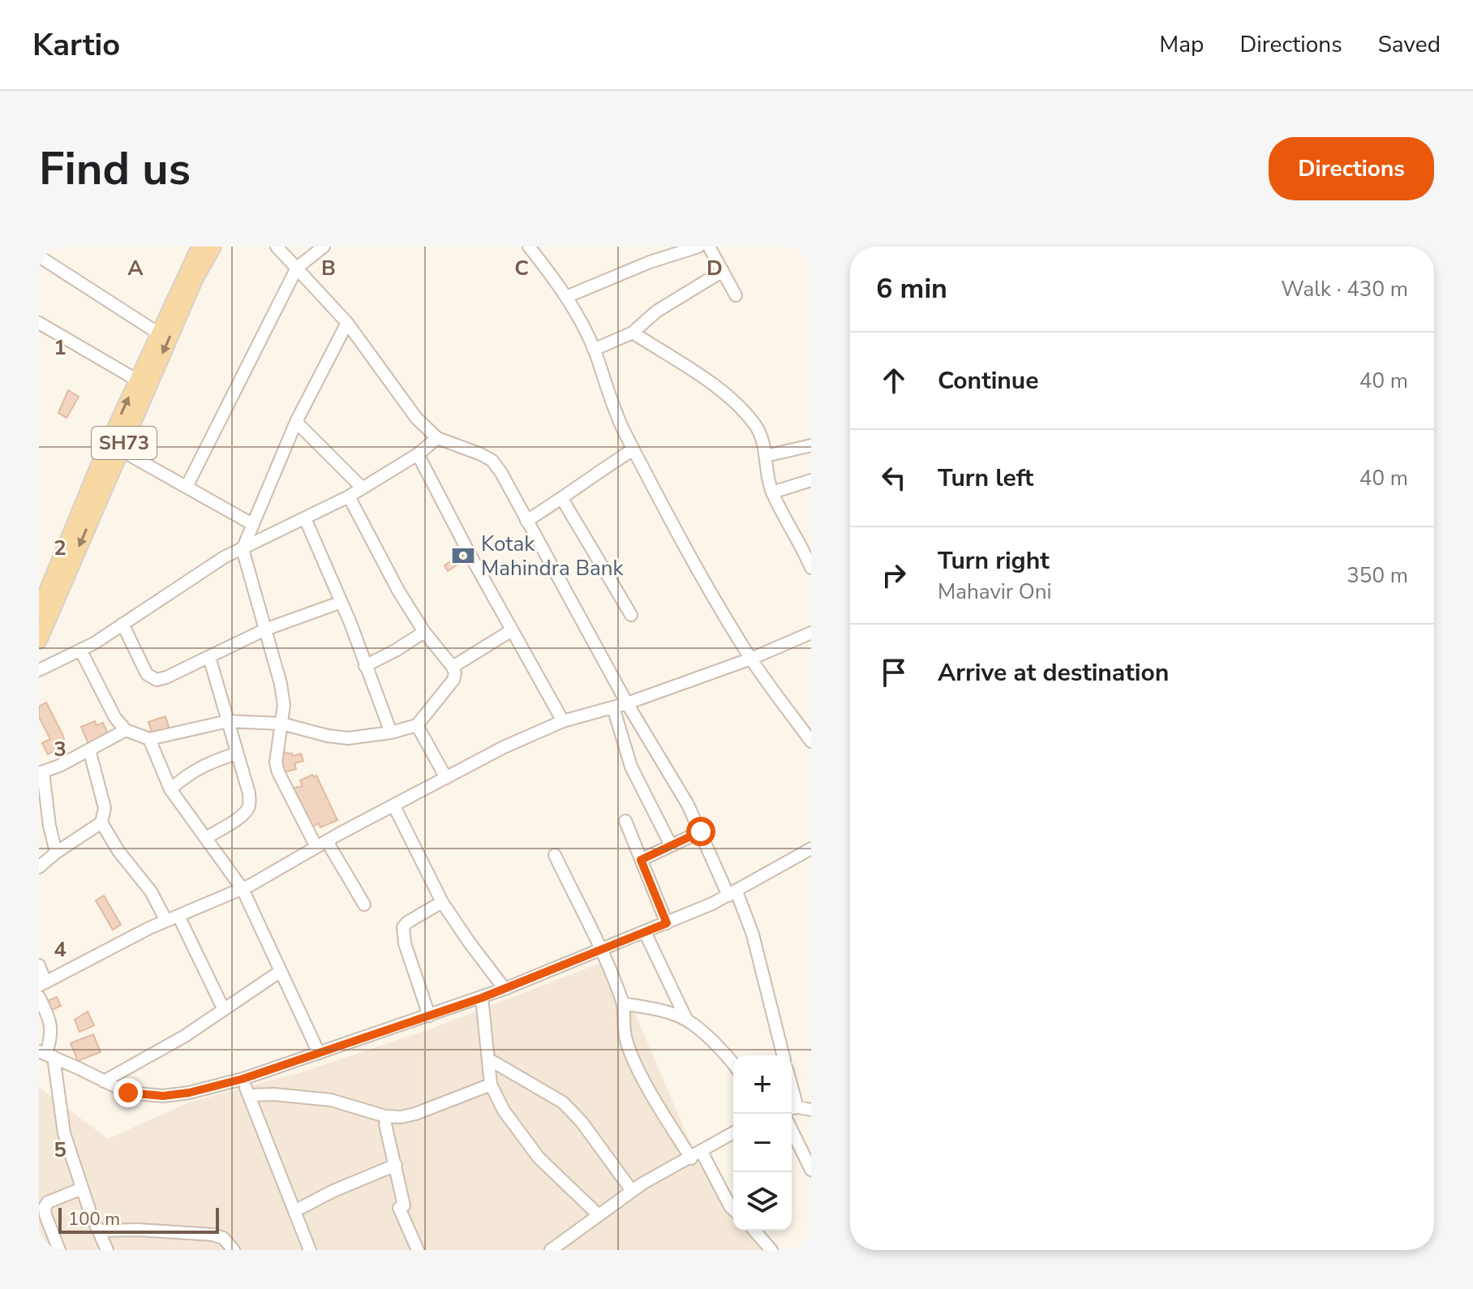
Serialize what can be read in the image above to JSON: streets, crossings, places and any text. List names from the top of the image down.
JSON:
{
  "streets": {
    "main road": ["SH73"]
  },
  "places": {
    "bank": ["Kotak Mahindra Bank"]
  },
  "scale_bar": "100 m",
  "page": {
    "header": "Kartio",
    "nav": ["Map", "Directions", "Saved"],
    "buttons": "Directions",
    "title": "Find us",
    "heading": ["6 min", "Walk · 430 m"],
    "list": [
      ["Continue", "40 m"],
      ["Turn left", "40 m"],
      ["Turn right", "Mahavir Oni", "350 m"],
      "Arrive at destination"
    ],
    "map_buttons": ["+", "−"],
    "scale": "100 m"
  },
  "grid": {
    "columns": [
      "A",
      "B",
      "C",
      "D"
    ],
    "rows": [
      "1",
      "2",
      "3",
      "4",
      "5"
    ]
  }
}
